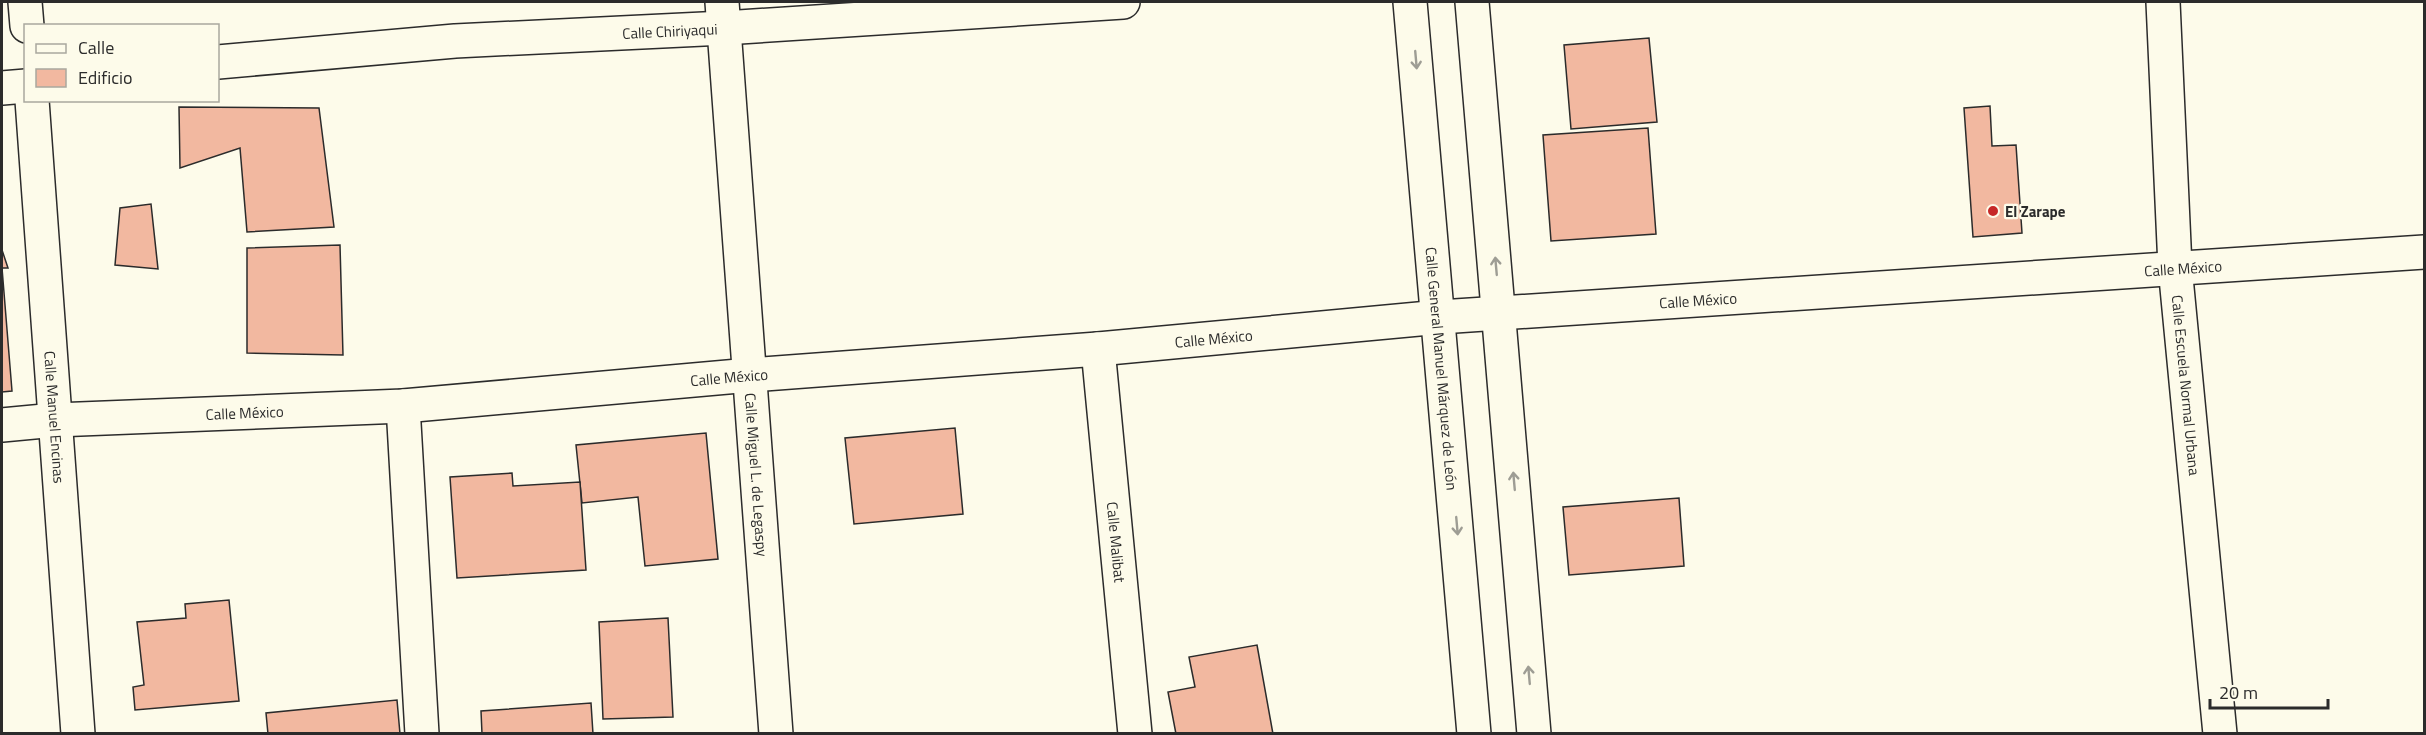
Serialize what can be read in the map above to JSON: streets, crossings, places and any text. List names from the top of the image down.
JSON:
{
  "streets": {
    "street": [
      "Calle Chiriyaqui",
      "Calle México",
      "Calle General Manuel Márquez de León",
      "Calle Escuela Normal Urbana",
      "Calle Manuel Encinas",
      "Calle Miguel L. de Legaspy",
      "Calle Malibat"
    ]
  },
  "crossings": [
    ["Calle Chiriyaqui", "Calle Miguel L. de Legaspy"],
    ["Calle México", "Calle General Manuel Márquez de León"],
    ["Calle México", "Calle Escuela Normal Urbana"],
    ["Calle México", "Calle Manuel Encinas"],
    ["Calle México", "Calle Miguel L. de Legaspy"],
    ["Calle México", "Calle Malibat"]
  ],
  "places": ["El Zarape"],
  "legend": ["Calle", "Edificio"],
  "scale_bar": "20 m"
}
